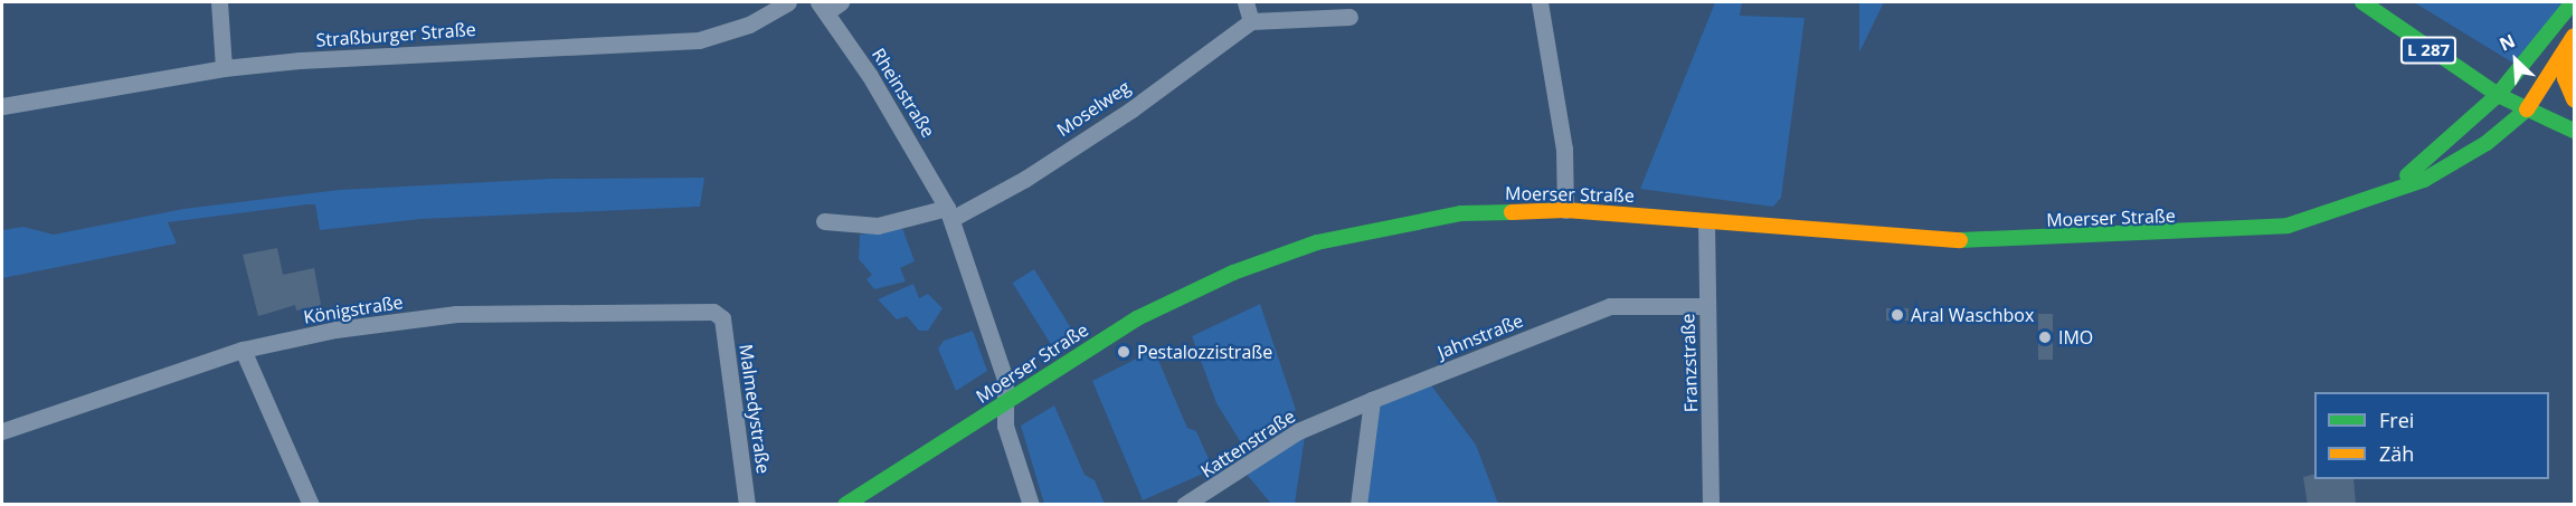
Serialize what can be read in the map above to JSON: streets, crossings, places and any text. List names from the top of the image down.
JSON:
{
  "streets": {
    "main road": ["L 287", "Moerser Straße"],
    "street": [
      "Straßburger Straße",
      "Rheinstraße",
      "Moselweg",
      "Königstraße",
      "Jahnstraße",
      "Franzstraße",
      "Malmedystraße",
      "Kattenstraße"
    ]
  },
  "crossings": [
    ["L 287", "Moerser Straße"],
    ["Rheinstraße", "Moselweg"],
    ["Rheinstraße", "Moerser Straße"],
    ["Moerser Straße", "Franzstraße"],
    ["Königstraße", "Malmedystraße"],
    ["Jahnstraße", "Franzstraße"],
    ["Jahnstraße", "Kattenstraße"]
  ],
  "places": ["Aral Waschbox", "IMO", "Pestalozzistraße"],
  "legend": ["Frei", "Zäh"],
  "north": "top left"
}
